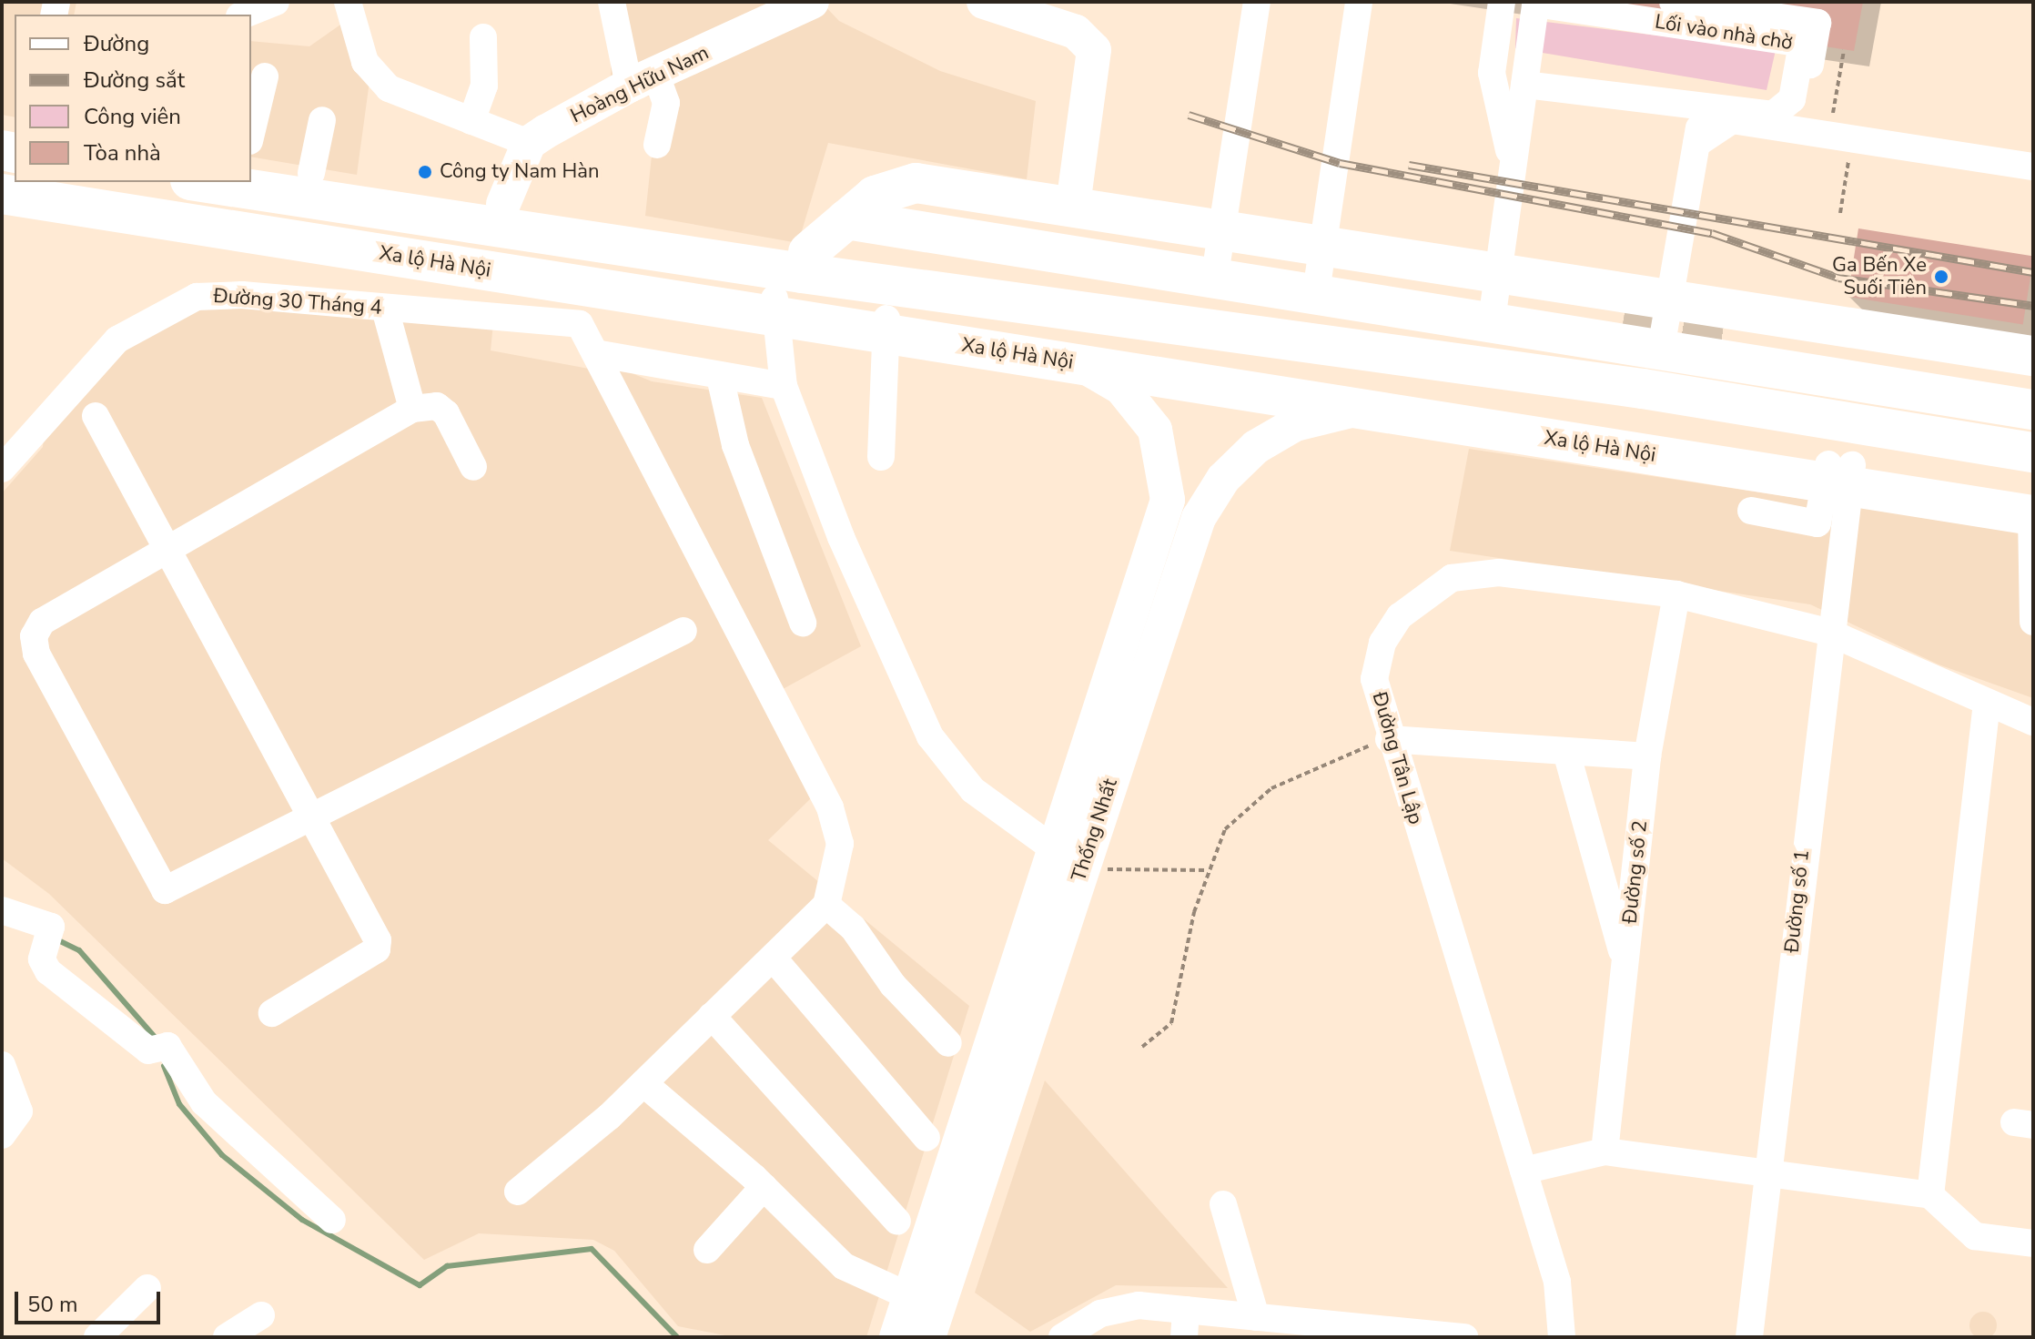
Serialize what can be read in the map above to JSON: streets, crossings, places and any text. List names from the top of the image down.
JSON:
{
  "streets": {
    "highway": ["Xa lộ Hà Nội"],
    "main road": ["Hoàng Hữu Nam", "Thống Nhất"],
    "street": [
      "Lối vào nhà chờ",
      "Đường 30 Tháng 4",
      "Đường Tân Lập",
      "Đường số 2",
      "Đường số 1"
    ]
  },
  "crossings": [
    ["Xa lộ Hà Nội", "Đường 30 Tháng 4"],
    ["Xa lộ Hà Nội", "Thống Nhất"],
    ["Xa lộ Hà Nội", "Đường số 1"],
    ["Đường Tân Lập", "Đường số 2"],
    ["Đường Tân Lập", "Đường số 1"]
  ],
  "places": ["Công ty Nam Hàn", "Ga Bến Xe Suối Tiên"],
  "legend": [
    "Đường",
    "Đường sắt",
    "Công viên",
    "Tòa nhà"
  ],
  "scale_bar": "50 m"
}
